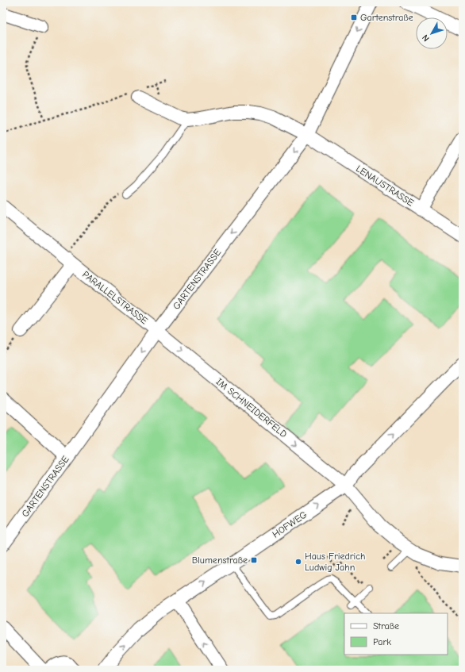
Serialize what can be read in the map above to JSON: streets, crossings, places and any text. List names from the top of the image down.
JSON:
{
  "streets": {
    "street": [
      "LENAUSTRASSE",
      "GARTENSTRASSE",
      "PARALLELSTRASSE",
      "IM SCHNEIDERFELD",
      "HOFWEG"
    ]
  },
  "crossings": [
    ["LENAUSTRASSE", "GARTENSTRASSE"],
    ["GARTENSTRASSE", "PARALLELSTRASSE"],
    ["GARTENSTRASSE", "IM SCHNEIDERFELD"],
    ["PARALLELSTRASSE", "IM SCHNEIDERFELD"],
    ["IM SCHNEIDERFELD", "HOFWEG"]
  ],
  "one_way": ["GARTENSTRASSE", "IM SCHNEIDERFELD", "HOFWEG"],
  "places": {
    "transit": ["Gartenstraße", "Blumenstraße"],
    "other": ["Haus Friedrich Ludwig Jahn"]
  },
  "legend": ["Straße", "Park"],
  "north": "bottom left"
}
